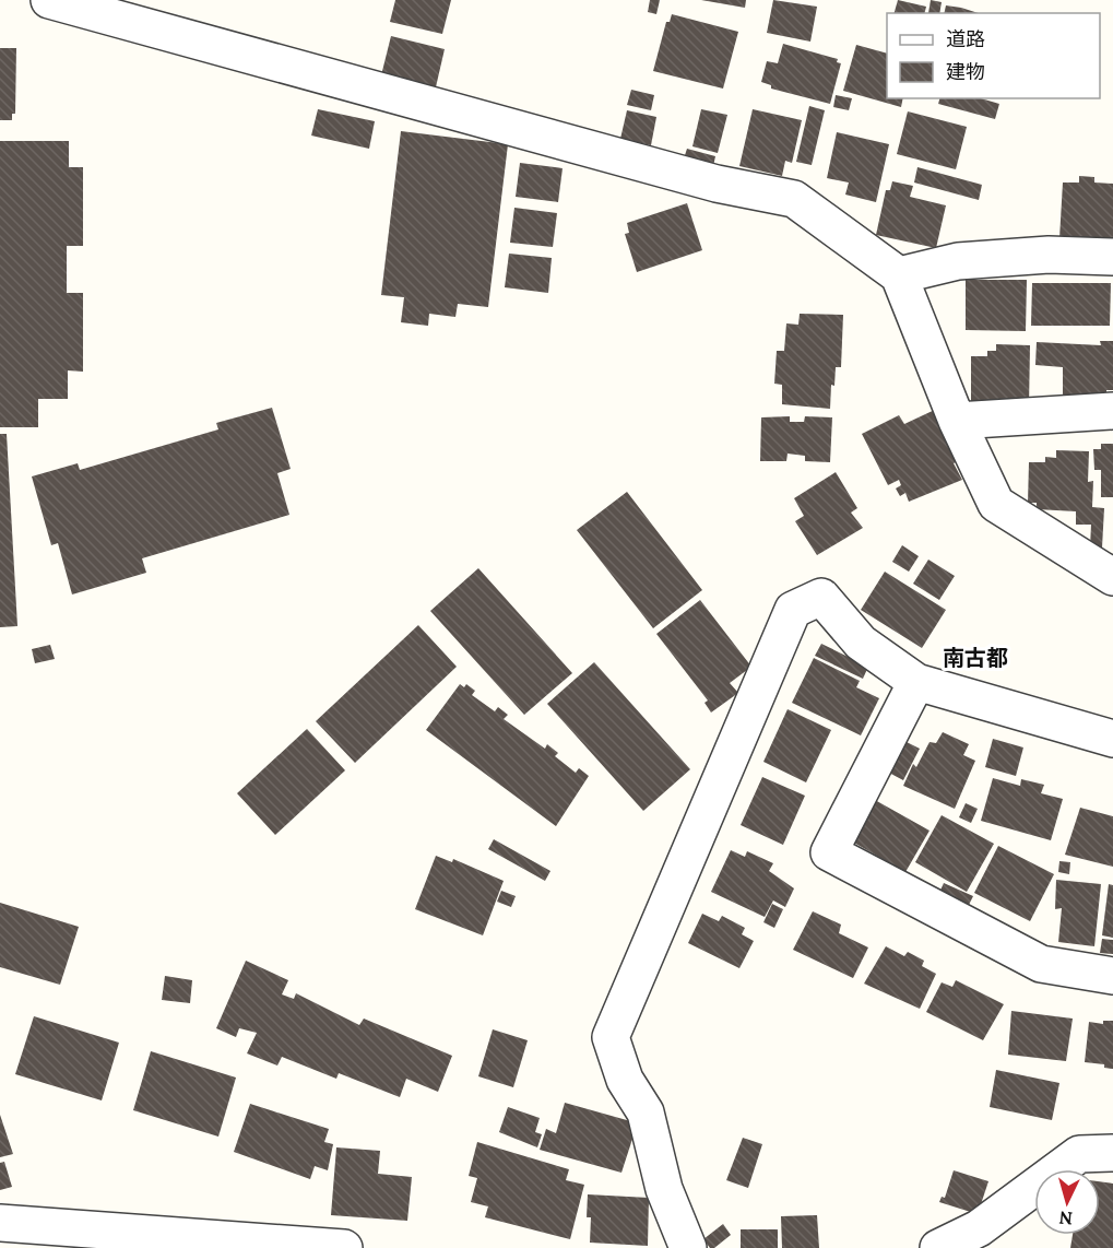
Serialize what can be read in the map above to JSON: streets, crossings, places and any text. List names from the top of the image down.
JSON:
{
  "districts": ["南古都"],
  "legend": ["道路", "建物"],
  "north": "bottom"
}
